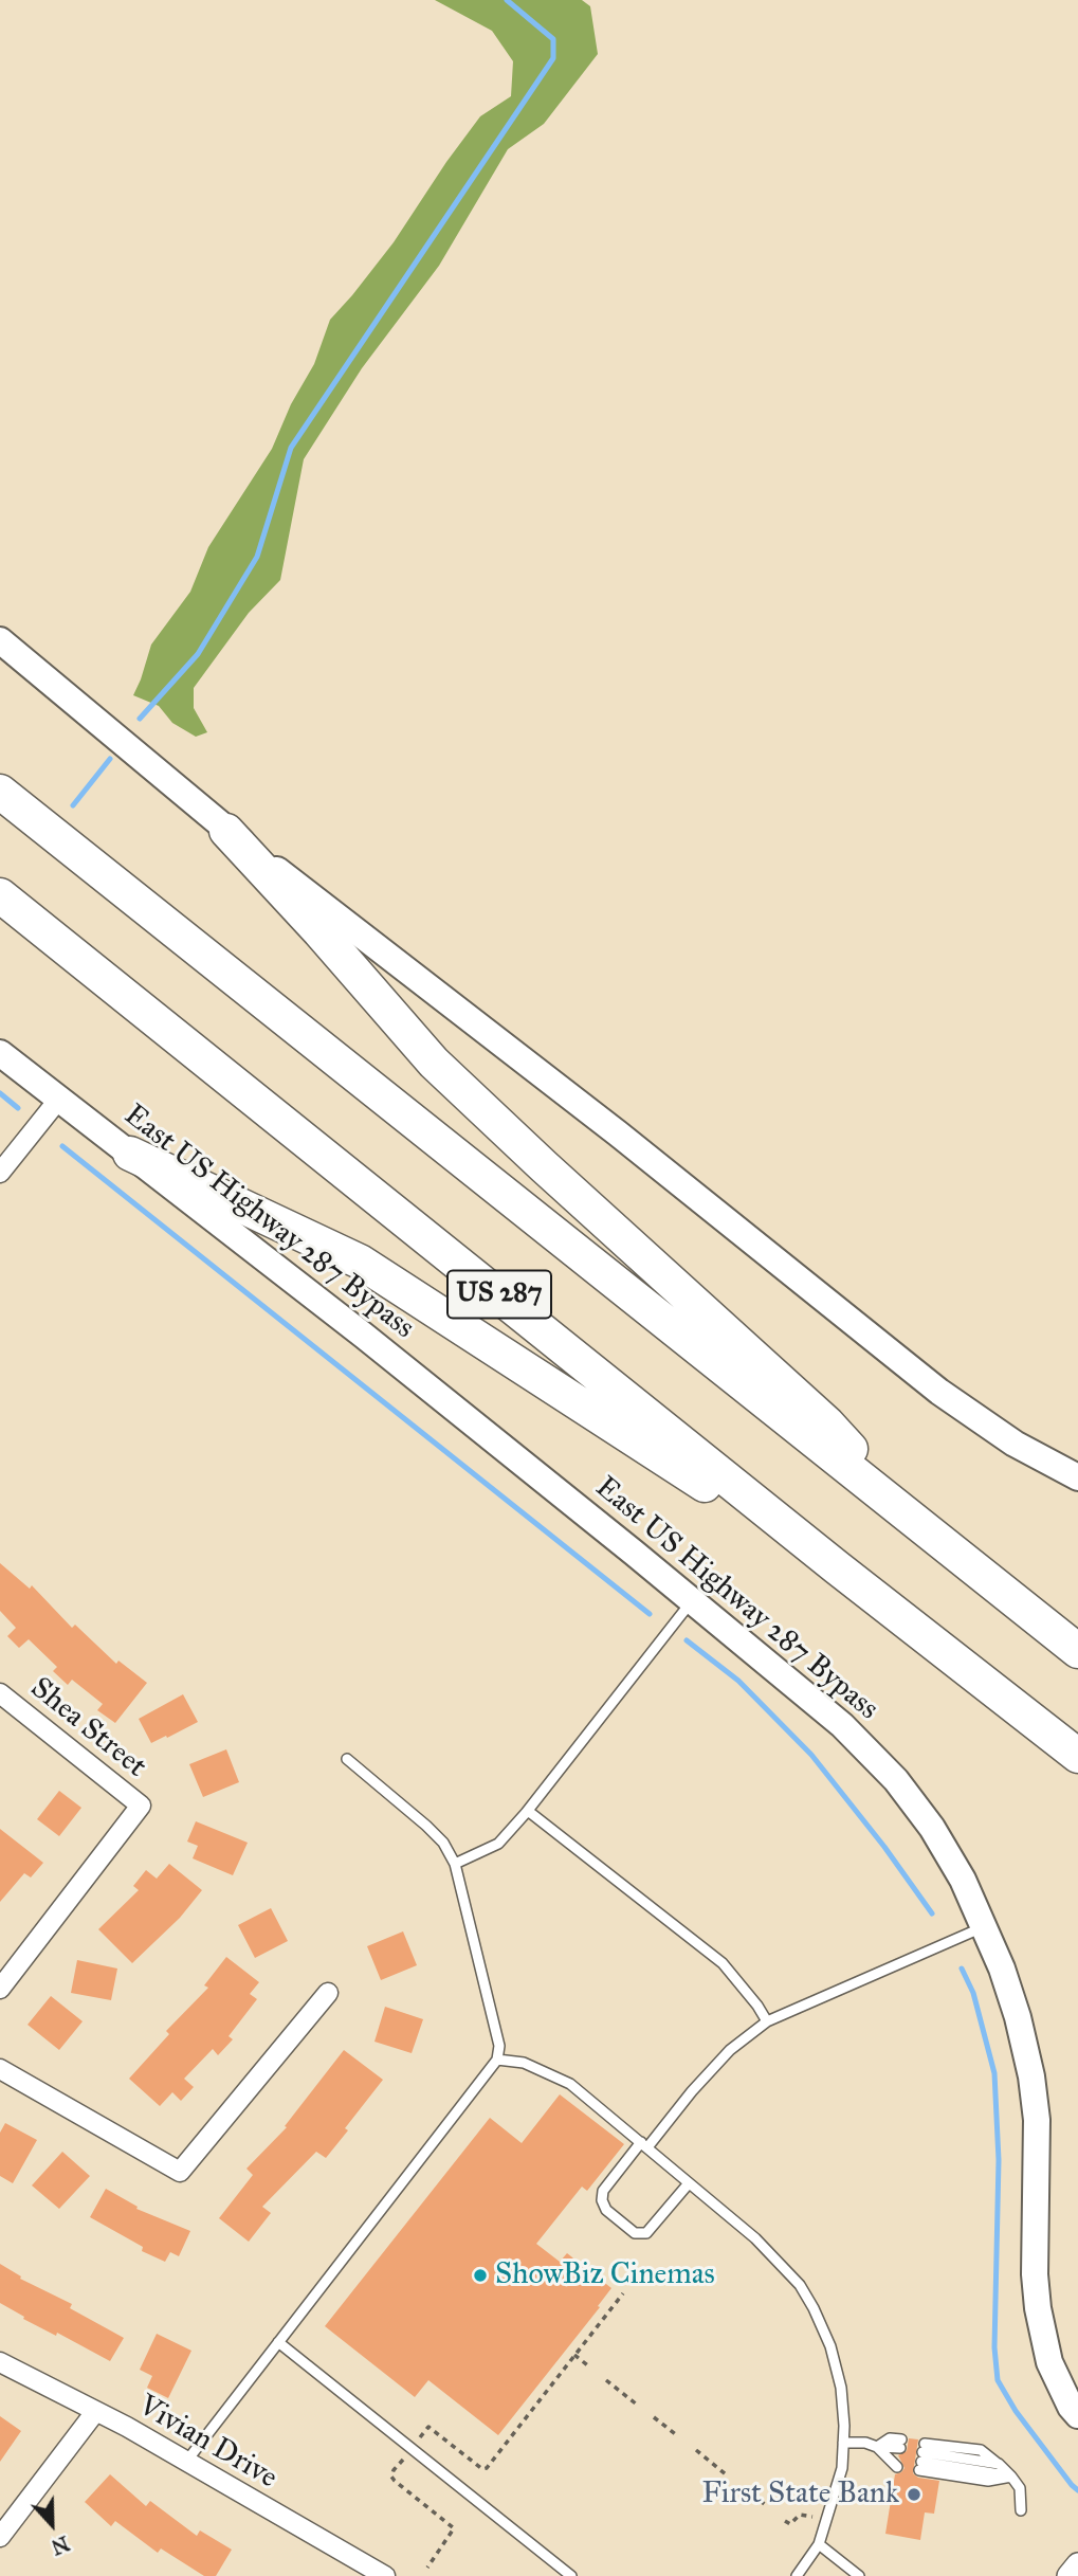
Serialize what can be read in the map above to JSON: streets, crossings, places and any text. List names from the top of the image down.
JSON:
{
  "streets": {
    "highway": ["US 287"],
    "main road": ["East US Highway 287 Bypass"],
    "street": ["Shea Street", "Vivian Drive"]
  },
  "places": ["ShowBiz Cinemas", "First State Bank"],
  "north": "bottom"
}
